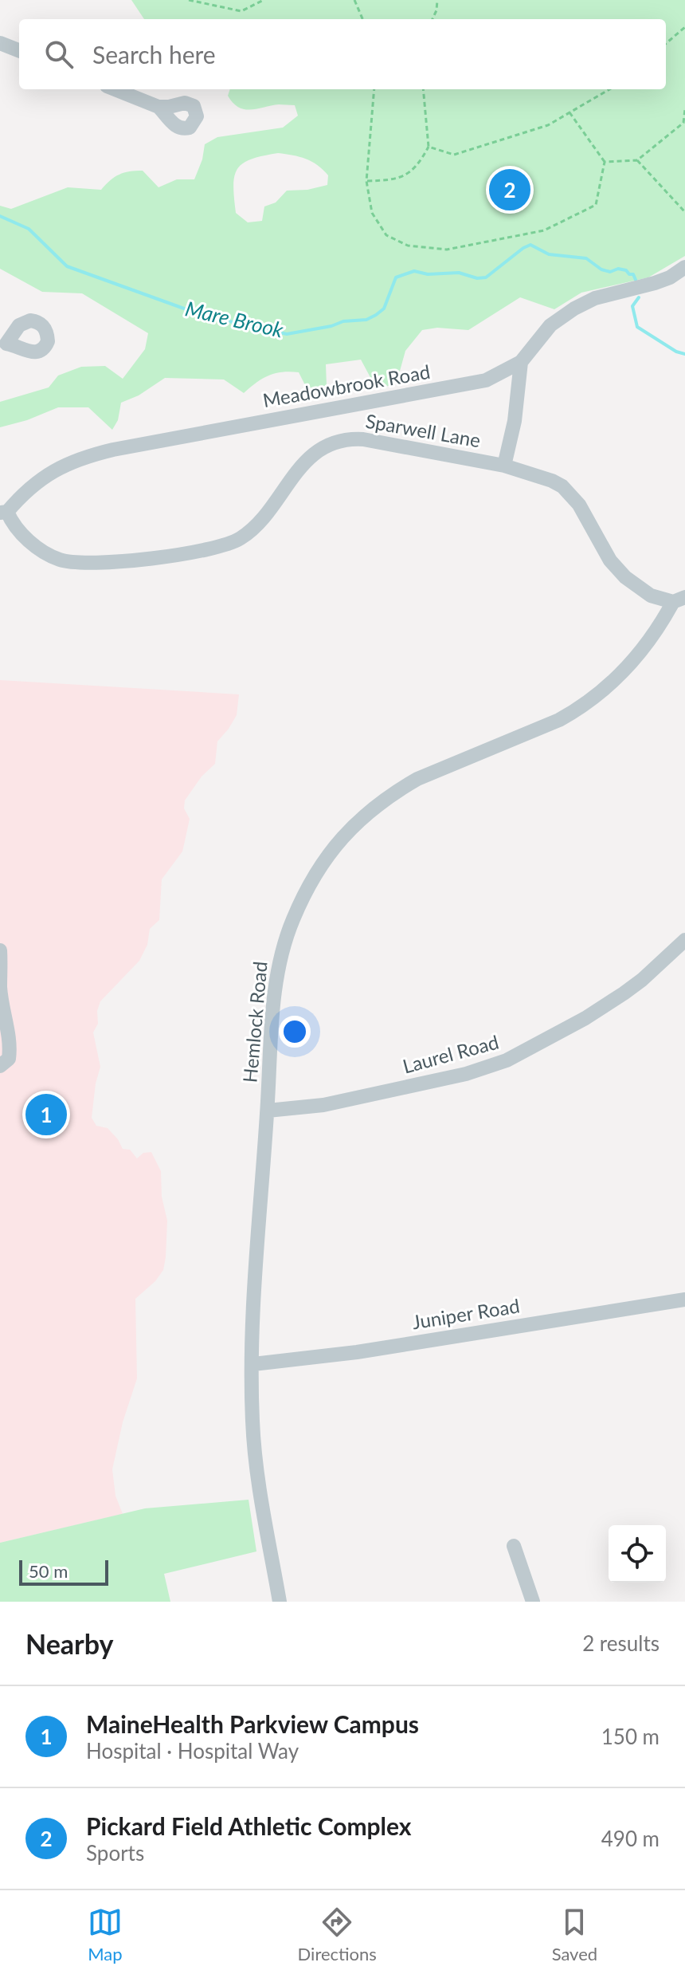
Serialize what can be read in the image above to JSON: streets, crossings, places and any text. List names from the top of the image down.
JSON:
{
  "streets": {
    "street": [
      "Meadowbrook Road",
      "Sparwell Lane",
      "Hemlock Road",
      "Laurel Road",
      "Juniper Road"
    ]
  },
  "crossings": [
    ["Meadowbrook Road", "Sparwell Lane"],
    ["Sparwell Lane", "Hemlock Road"],
    ["Hemlock Road", "Laurel Road"],
    ["Hemlock Road", "Juniper Road"]
  ],
  "water": ["Mare Brook"],
  "scale_bar": "50 m",
  "page": {
    "search": "Search here",
    "pins": ["2", "1"],
    "scale": "50 m",
    "heading": ["Nearby", "2 results"],
    "list": [
      {
        "mark": "1",
        "name": "MaineHealth Parkview Campus",
        "note": "Hospital · Hospital Way",
        "value": "150 m"
      },
      {
        "mark": "2",
        "name": "Pickard Field Athletic Complex",
        "note": "Sports",
        "value": "490 m"
      }
    ],
    "nav": ["Map", "Directions", "Saved"]
  }
}
